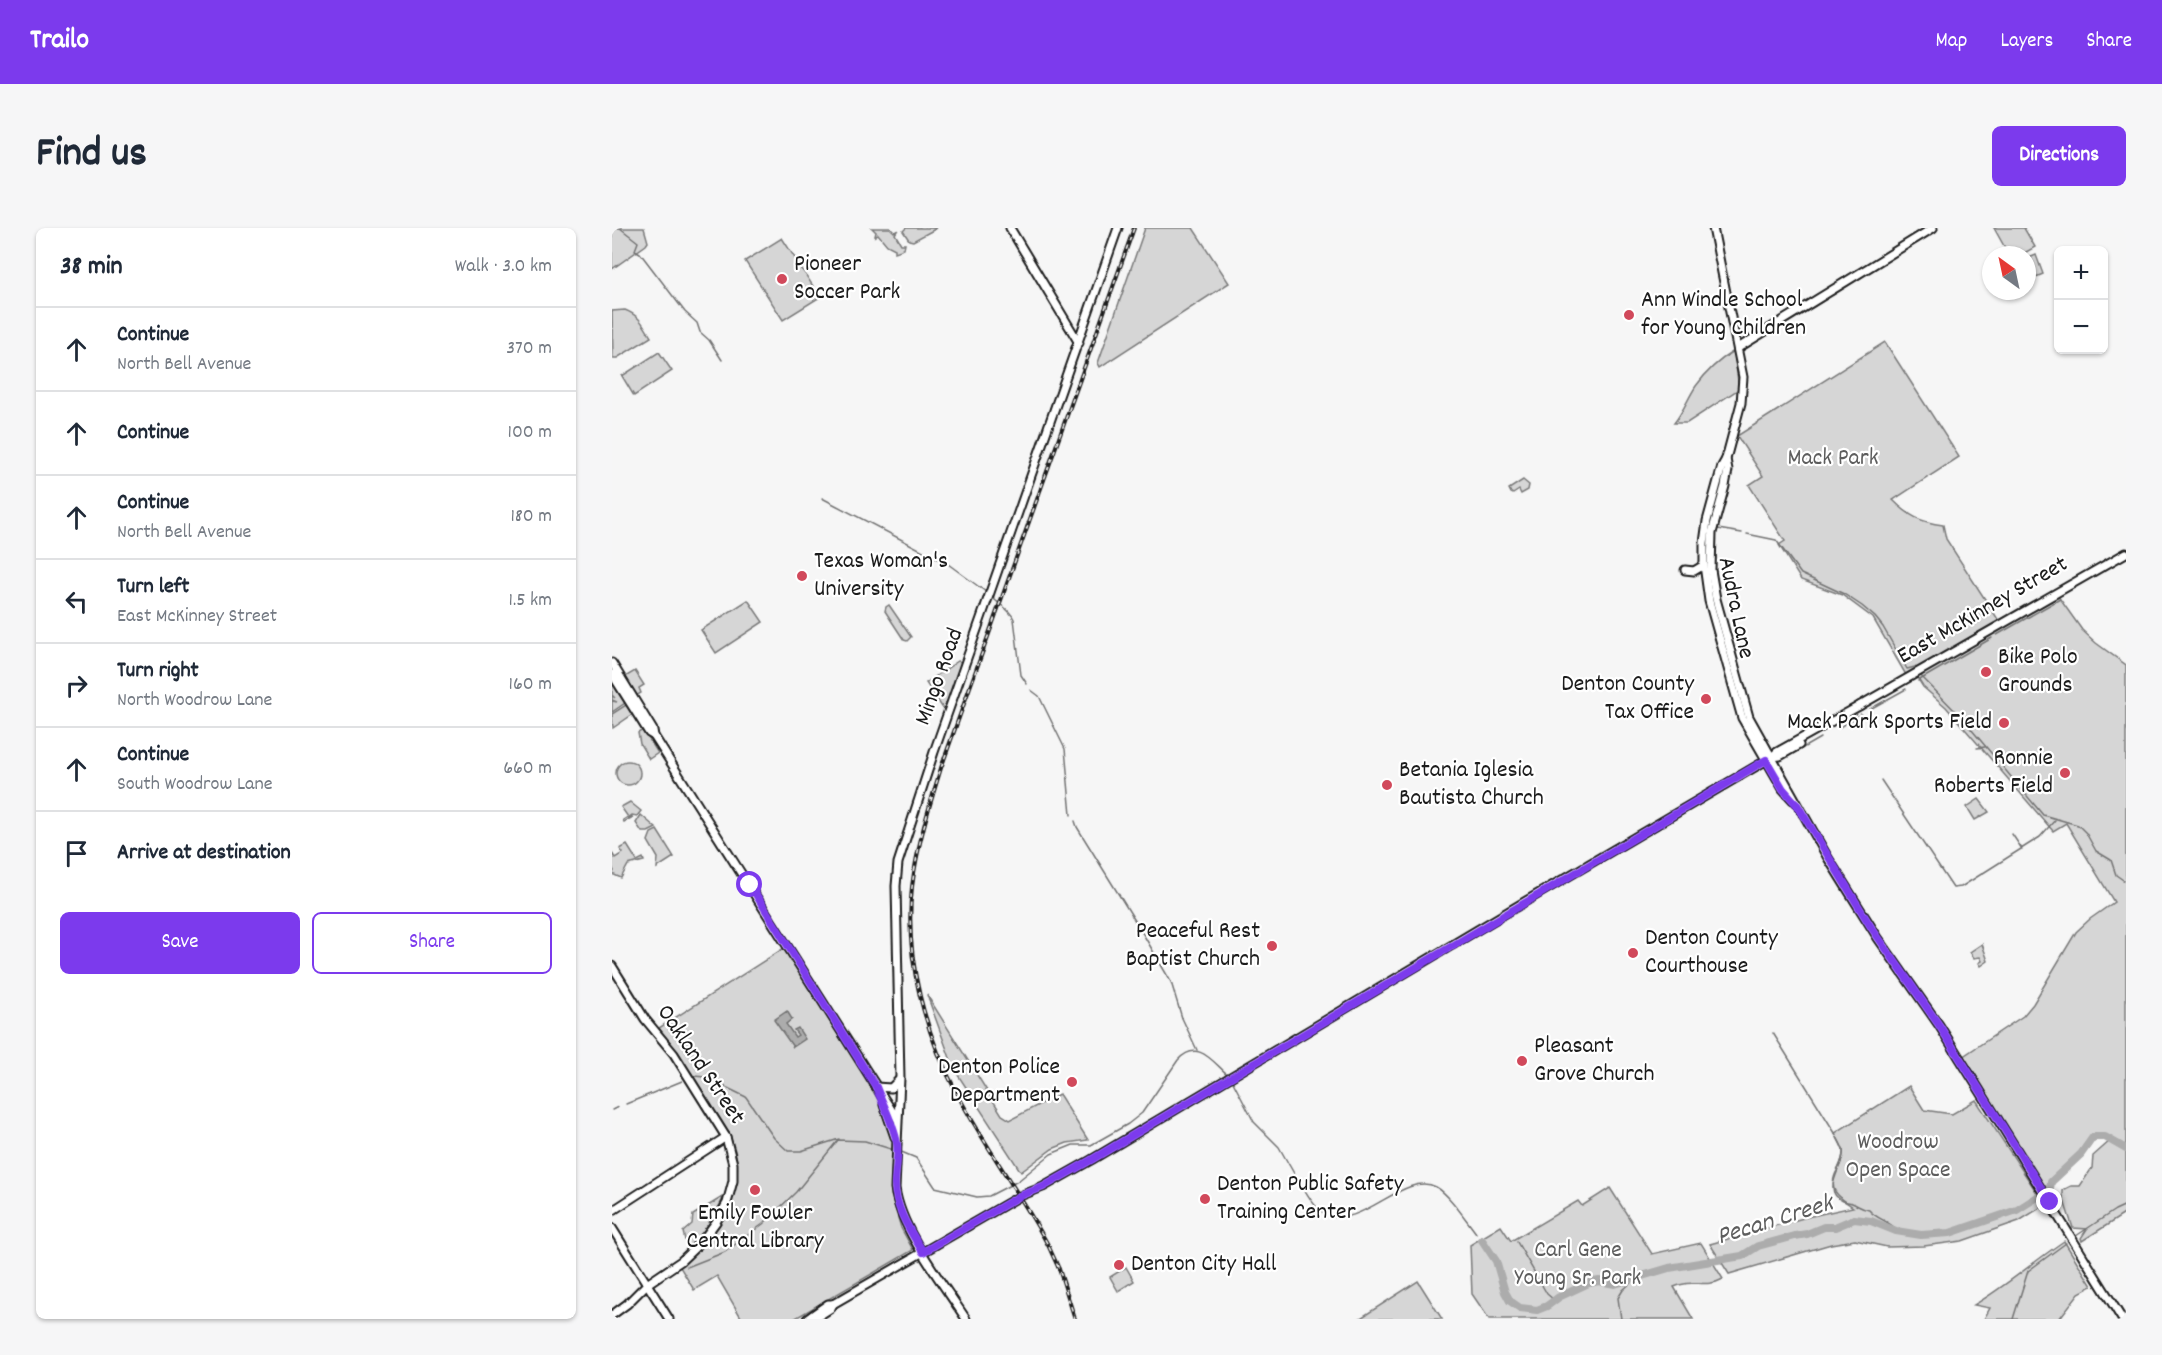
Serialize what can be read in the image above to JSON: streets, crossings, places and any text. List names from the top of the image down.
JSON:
{
  "streets": {
    "main road": [
      "Audra Lane",
      "East McKinney Street",
      "Mingo Road",
      "Oakland Street"
    ]
  },
  "crossings": [
    ["Audra Lane", "East McKinney Street"],
    ["East McKinney Street", "Mingo Road"]
  ],
  "water": ["Pecan Creek"],
  "parks": ["Mack Park", "Woodrow Open Space", "Carl Gene Young Sr. Park"],
  "places": [
    "Pioneer Soccer Park",
    "Ann Windle School for Young Children",
    "Texas Woman's University",
    "Bike Polo Grounds",
    "Denton County Tax Office",
    "Mack Park Sports Field",
    "Ronnie Roberts Field",
    "Betania Iglesia Bautista Church",
    "Peaceful Rest Baptist Church",
    "Denton County Courthouse",
    "Pleasant Grove Church",
    "Denton Police Department",
    "Emily Fowler Central Library",
    "Denton Public Safety Training Center",
    "Denton City Hall"
  ],
  "north": "top left",
  "page": {
    "header": "Trailo",
    "nav": ["Map", "Layers", "Share"],
    "title": "Find us",
    "buttons": [
      "Directions",
      ["Save", "Share"]
    ],
    "heading": ["38 min", "Walk · 3.0 km"],
    "map_buttons": ["+", "−"],
    "list": [
      ["Continue", "North Bell Avenue", "370 m"],
      ["Continue", "100 m"],
      ["Continue", "North Bell Avenue", "180 m"],
      ["Turn left", "East McKinney Street", "1.5 km"],
      ["Turn right", "North Woodrow Lane", "160 m"],
      ["Continue", "South Woodrow Lane", "660 m"],
      "Arrive at destination"
    ]
  }
}
